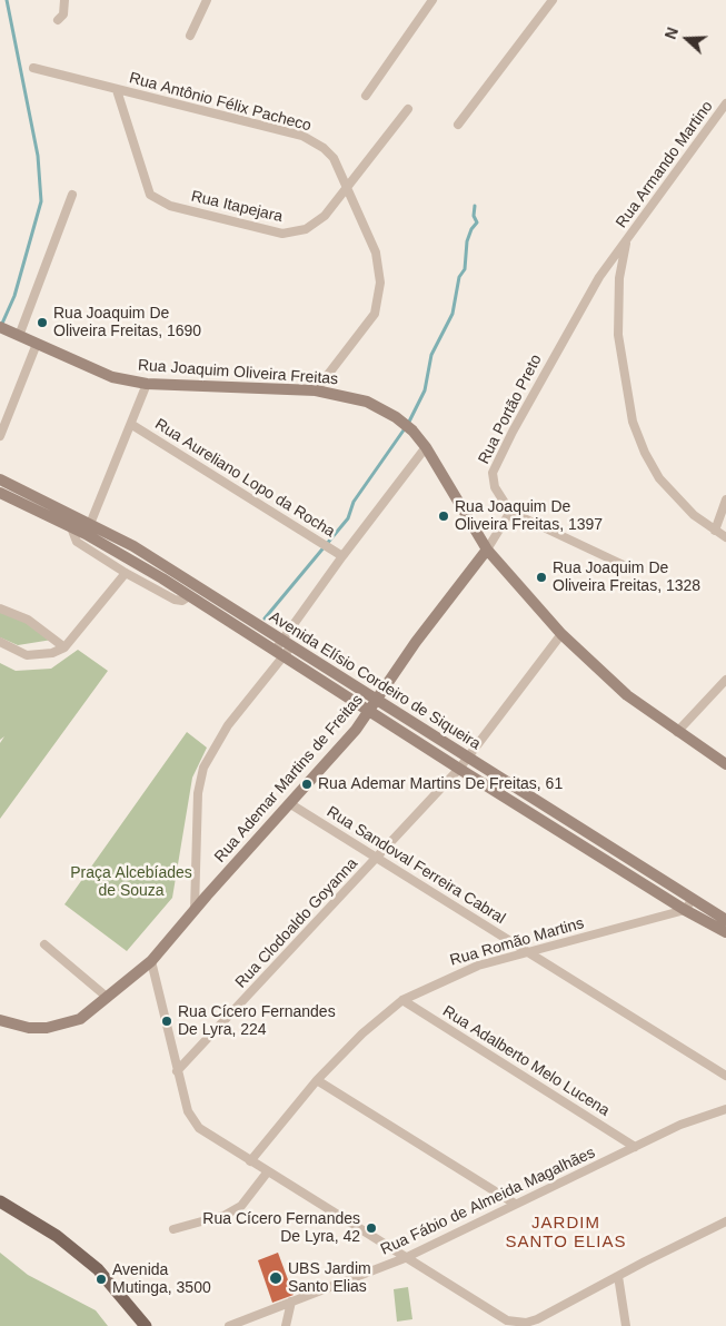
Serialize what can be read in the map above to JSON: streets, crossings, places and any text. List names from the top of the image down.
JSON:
{
  "streets": {
    "main road": ["Rua Joaquim Oliveira Freitas", "Avenida Elísio Cordeiro de Siqueira", "Rua Ademar Martins de Freitas"],
    "street": [
      "Rua Antônio Félix Pacheco",
      "Rua Armando Martino",
      "Rua Itapejara",
      "Rua Portão Preto",
      "Rua Aureliano Lopo da Rocha",
      "Rua Sandoval Ferreira Cabral",
      "Rua Clodoaldo Goyanna",
      "Rua Romão Martins",
      "Rua Adalberto Melo Lucena",
      "Rua Fábio de Almeida Magalhães"
    ]
  },
  "crossings": [
    ["Rua Antônio Félix Pacheco", "Rua Itapejara"],
    ["Rua Antônio Félix Pacheco", "Rua Joaquim Oliveira Freitas"],
    ["Rua Armando Martino", "Rua Portão Preto"],
    ["Rua Joaquim Oliveira Freitas", "Rua Ademar Martins de Freitas"],
    ["Rua Joaquim Oliveira Freitas", "Rua Clodoaldo Goyanna"],
    ["Avenida Elísio Cordeiro de Siqueira", "Rua Ademar Martins de Freitas"],
    ["Avenida Elísio Cordeiro de Siqueira", "Rua Clodoaldo Goyanna"],
    ["Avenida Elísio Cordeiro de Siqueira", "Rua Romão Martins"],
    ["Rua Ademar Martins de Freitas", "Rua Sandoval Ferreira Cabral"],
    ["Rua Sandoval Ferreira Cabral", "Rua Clodoaldo Goyanna"],
    ["Rua Sandoval Ferreira Cabral", "Rua Romão Martins"],
    ["Rua Romão Martins", "Rua Adalberto Melo Lucena"],
    ["Rua Adalberto Melo Lucena", "Rua Fábio de Almeida Magalhães"]
  ],
  "districts": ["JARDIM SANTO ELIAS"],
  "parks": ["Praça Alcebíades de Souza"],
  "places": [
    "Rua Joaquim De Oliveira Freitas, 1690",
    "Rua Joaquim De Oliveira Freitas, 1397",
    "Rua Joaquim De Oliveira Freitas, 1328",
    "Rua Ademar Martins De Freitas, 61",
    "Rua Cícero Fernandes De Lyra, 224",
    "Rua Cícero Fernandes De Lyra, 42",
    "UBS Jardim Santo Elias",
    "Avenida Mutinga, 3500"
  ],
  "north": "left"
}
